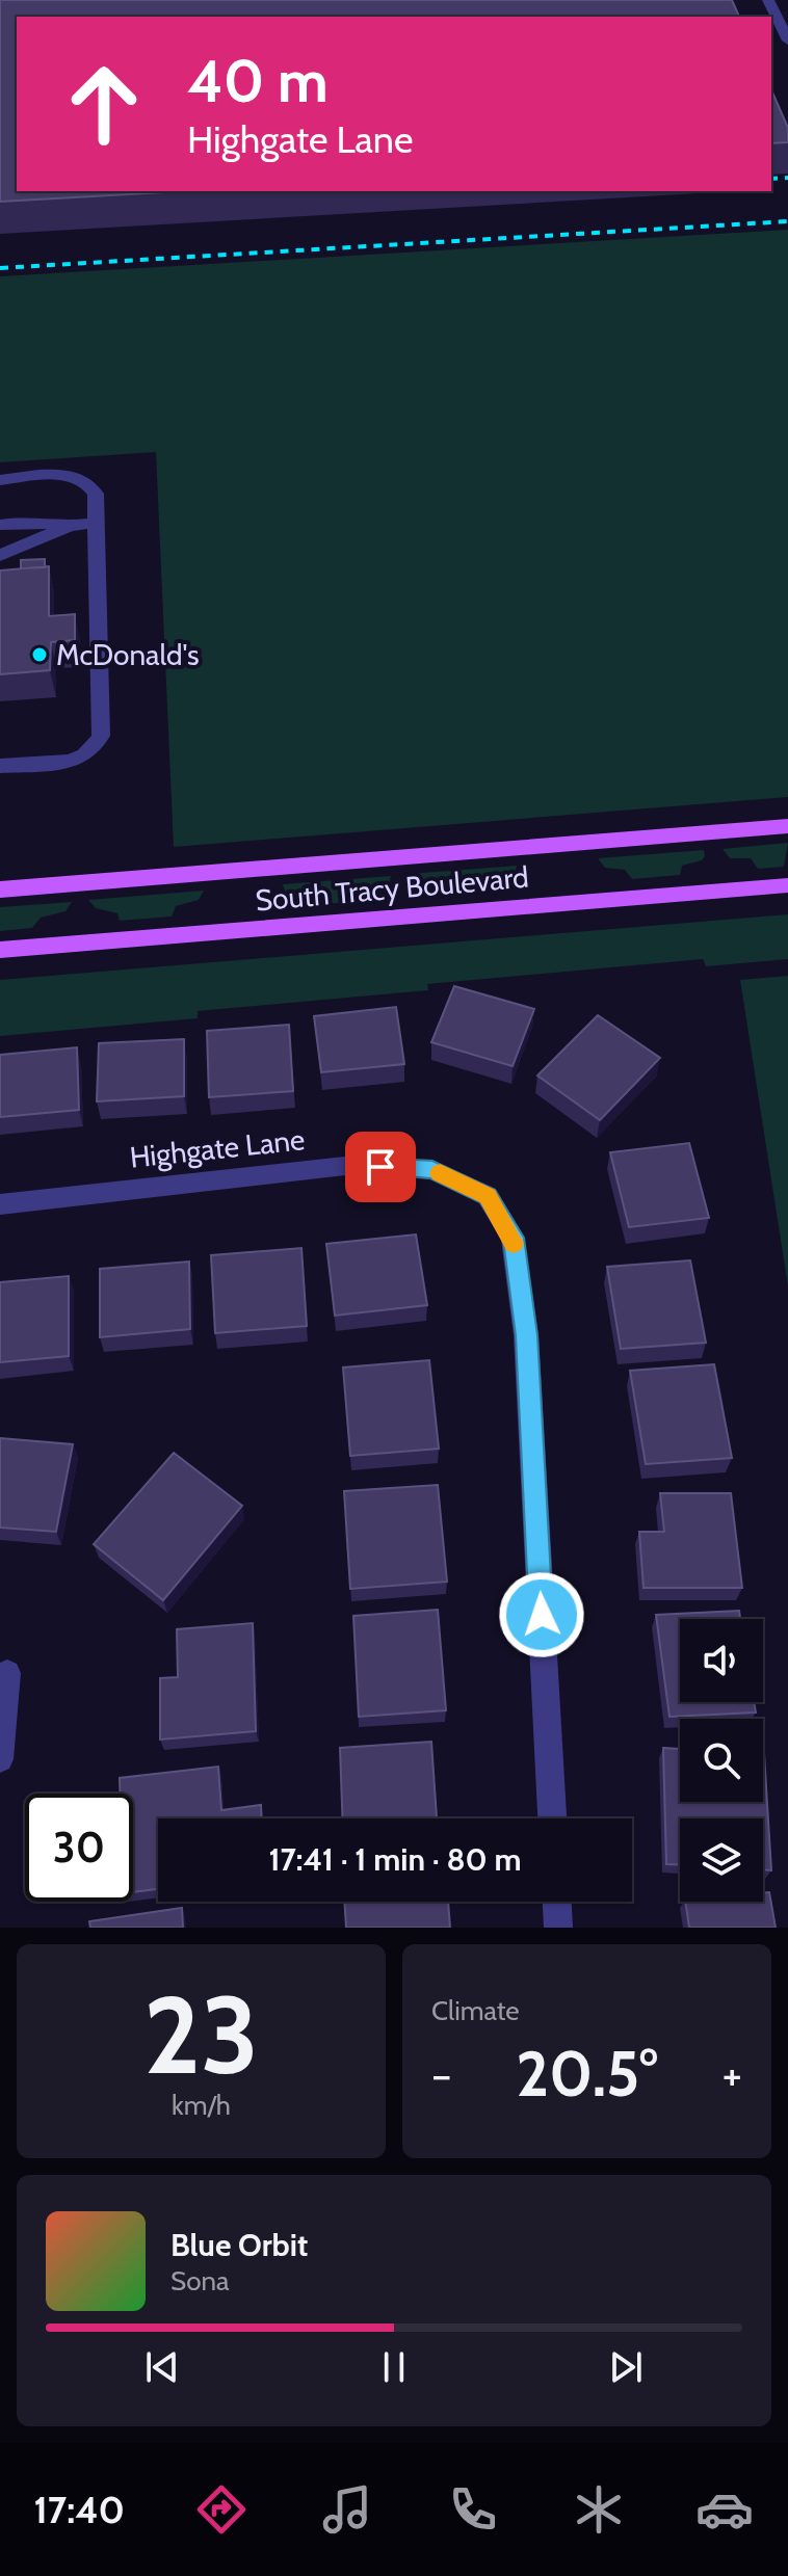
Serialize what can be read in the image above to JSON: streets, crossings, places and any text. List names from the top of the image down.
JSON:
{
  "streets": {
    "main road": ["South Tracy Boulevard"],
    "street": ["Highgate Lane"]
  },
  "places": ["McDonald's"],
  "page": {
    "turn": ["40 m", "Highgate Lane"],
    "limit": "30",
    "trip": "17:41 · 1 min · 80 m",
    "tile": [
      ["23", "km/h"],
      "Climate"
    ],
    "heat": ["−", "20.5°", "+"],
    "song": ["Blue Orbit", "Sona"],
    "tabs": "17:40"
  }
}
